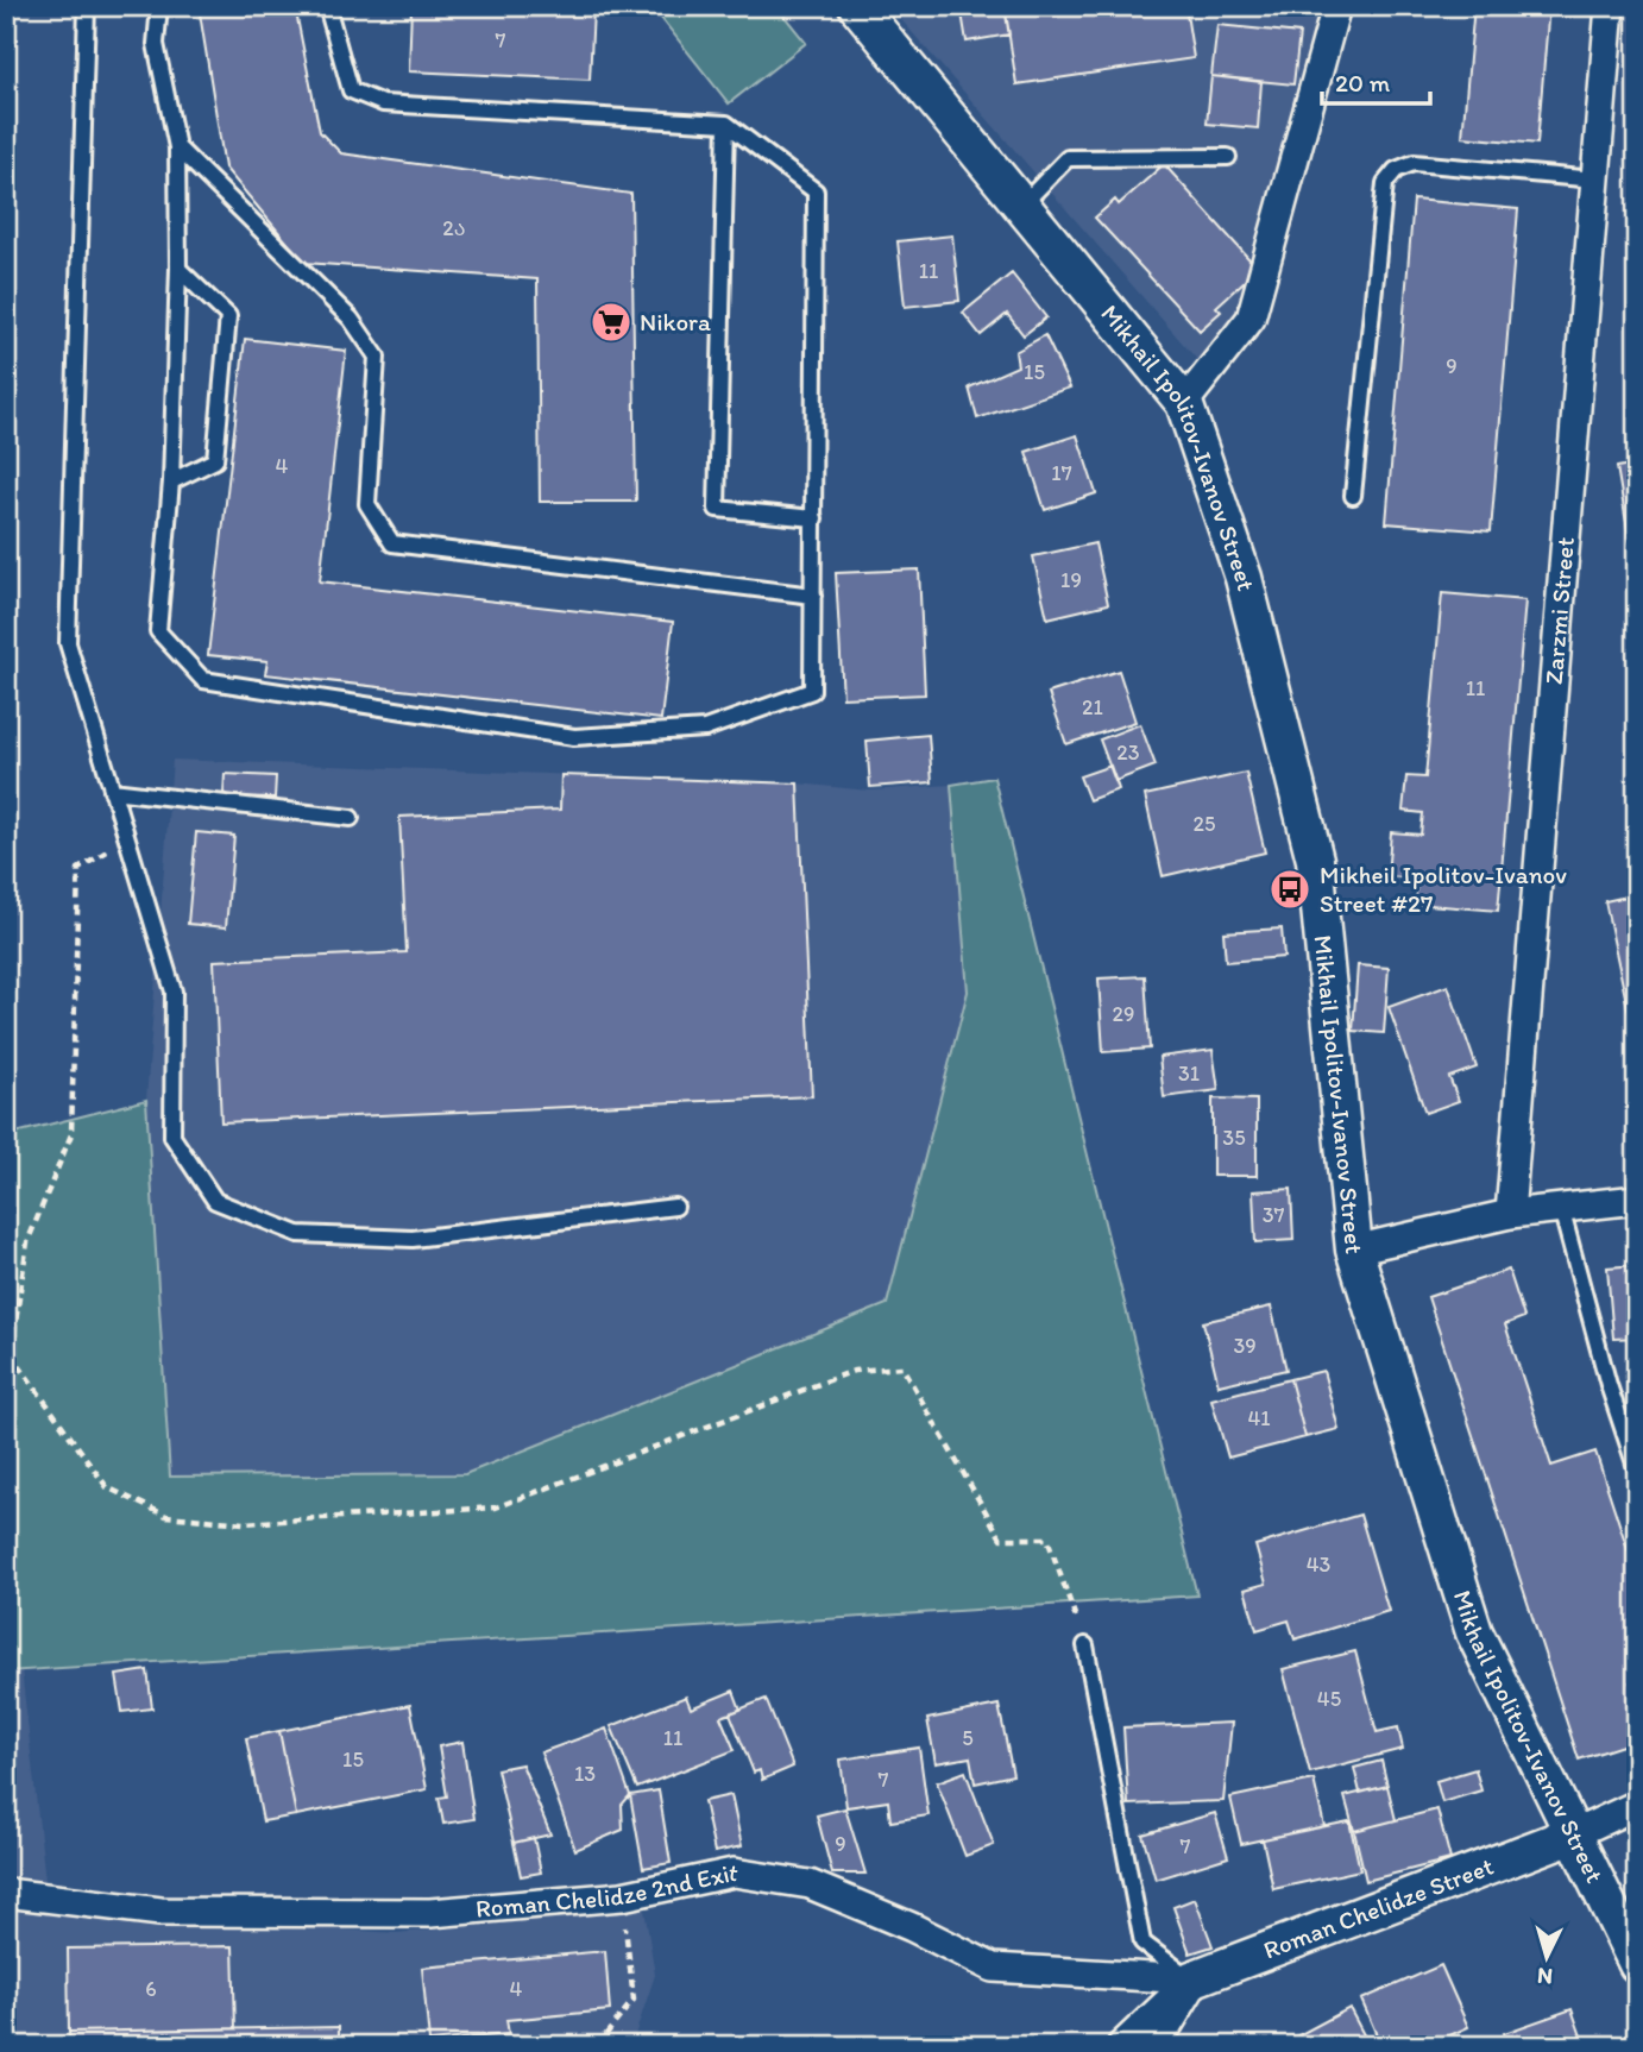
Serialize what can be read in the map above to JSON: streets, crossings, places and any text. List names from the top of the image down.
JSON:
{
  "streets": {
    "street": [
      "Mikhail Ipolitov-Ivanov Street",
      "Zarzmi Street",
      "Roman Chelidze 2nd Exit",
      "Roman Chelidze Street"
    ]
  },
  "crossings": [
    ["Mikhail Ipolitov-Ivanov Street", "Roman Chelidze Street"],
    ["Roman Chelidze 2nd Exit", "Roman Chelidze Street"]
  ],
  "places": {
    "supermarket": ["Nikora"],
    "bus stop": ["Mikheil Ipolitov-Ivanov Street #27"]
  },
  "house_numbers": [
    "7",
    "2ა",
    "11",
    "9",
    "15",
    "4",
    "17",
    "19",
    "11",
    "21",
    "23",
    "25",
    "29",
    "31",
    "35",
    "37",
    "39",
    "41",
    "43",
    "45",
    "11",
    "5",
    "15",
    "13",
    "7",
    "9",
    "7",
    "6",
    "4"
  ],
  "scale_bar": "20 m",
  "north": "bottom"
}
